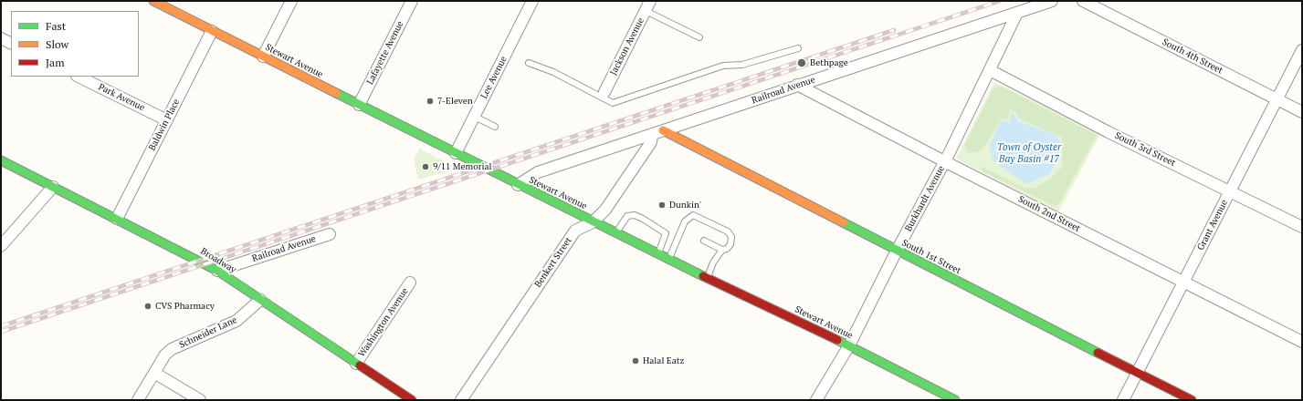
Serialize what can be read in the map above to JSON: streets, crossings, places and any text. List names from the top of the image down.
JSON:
{
  "streets": {
    "main road": ["Stewart Avenue", "South 1st Street", "Broadway"],
    "street": [
      "Jackson Avenue",
      "Lafayette Avenue",
      "South 4th Street",
      "Lee Avenue",
      "Railroad Avenue",
      "Park Avenue",
      "Baldwin Place",
      "South 3rd Street",
      "Burkhardt Avenue",
      "South 2nd Street",
      "Grant Avenue",
      "Benkert Street",
      "Washington Avenue",
      "Schneider Lane"
    ]
  },
  "crossings": [
    ["Lafayette Avenue", "Stewart Avenue"],
    ["South 4th Street", "Grant Avenue"],
    ["Stewart Avenue", "Lee Avenue"],
    ["Stewart Avenue", "Railroad Avenue"],
    ["Stewart Avenue", "Baldwin Place"],
    ["Stewart Avenue", "Burkhardt Avenue"],
    ["Stewart Avenue", "Benkert Street"],
    ["Railroad Avenue", "Burkhardt Avenue"],
    ["Railroad Avenue", "South 2nd Street"],
    ["Railroad Avenue", "South 1st Street"],
    ["Railroad Avenue", "Broadway"],
    ["Railroad Avenue", "Benkert Street"],
    ["Park Avenue", "Baldwin Place"],
    ["Baldwin Place", "Broadway"],
    ["South 3rd Street", "Burkhardt Avenue"],
    ["South 3rd Street", "Grant Avenue"],
    ["Burkhardt Avenue", "South 2nd Street"],
    ["Burkhardt Avenue", "South 1st Street"],
    ["South 2nd Street", "Grant Avenue"],
    ["Grant Avenue", "South 1st Street"],
    ["Broadway", "Washington Avenue"],
    ["Broadway", "Schneider Lane"]
  ],
  "water": ["Town of Oyster Bay Basin #17"],
  "places": [
    "Bethpage",
    "7-Eleven",
    "9/11 Memorial",
    "Dunkin'",
    "CVS Pharmacy",
    "Halal Eatz"
  ],
  "legend": ["Fast", "Slow", "Jam"]
}
